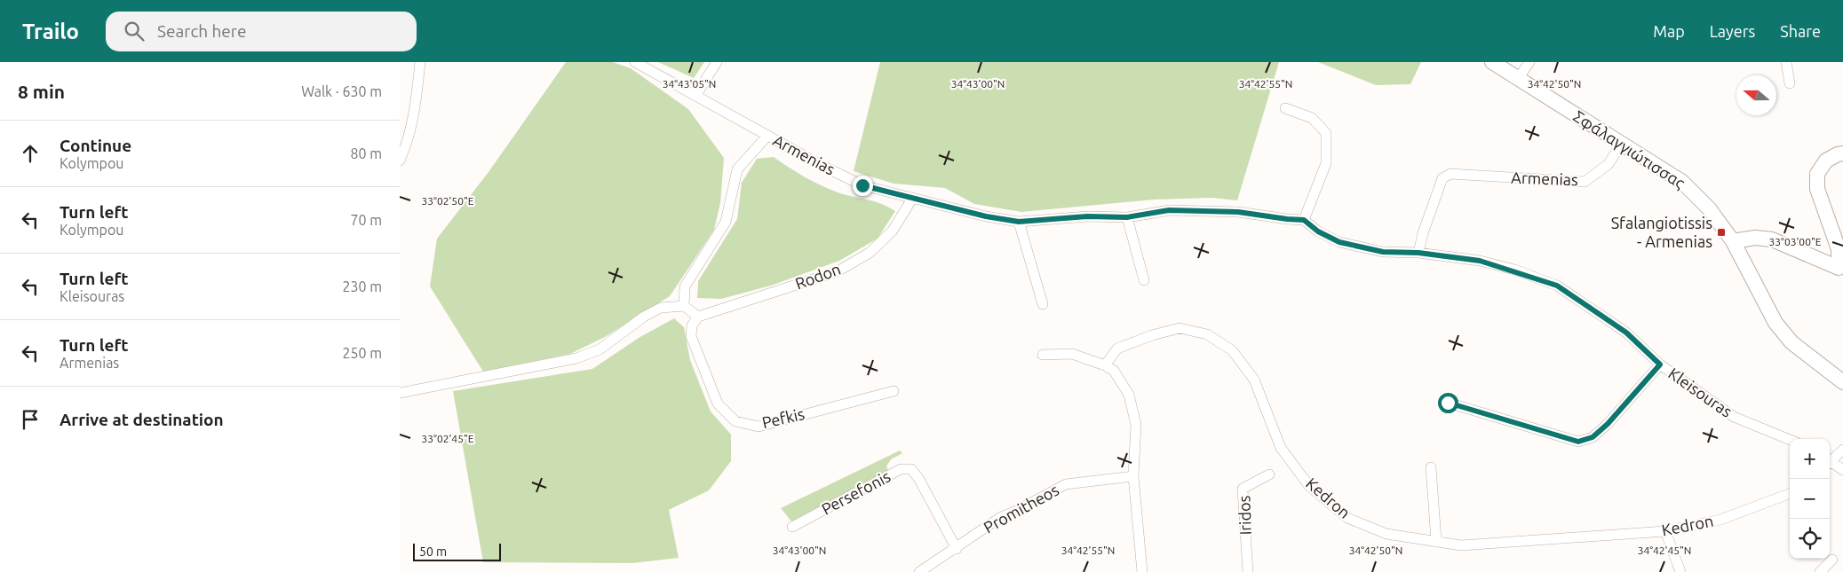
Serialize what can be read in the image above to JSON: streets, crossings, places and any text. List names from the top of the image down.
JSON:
{
  "streets": {
    "street": [
      "Σφάλαγγιώτισσας",
      "Armenias",
      "Rodon",
      "Kleisouras",
      "Pefkis",
      "Persefonis",
      "Kedron",
      "Promitheos",
      "Iridos"
    ]
  },
  "crossings": [
    ["Σφάλαγγιώτισσας", "Armenias"],
    ["Armenias", "Rodon"],
    ["Armenias", "Kleisouras"],
    ["Rodon", "Pefkis"],
    ["Persefonis", "Promitheos"]
  ],
  "places": {
    "transit": ["Sfalangiotissis - Armenias"]
  },
  "scale_bar": "50 m",
  "north": "left",
  "page": {
    "header": "Trailo",
    "search": "Search here",
    "nav": ["Map", "Layers", "Share"],
    "heading": ["8 min", "Walk · 630 m"],
    "list": [
      ["Continue", "Kolympou", "80 m"],
      ["Turn left", "Kolympou", "70 m"],
      ["Turn left", "Kleisouras", "230 m"],
      ["Turn left", "Armenias", "250 m"],
      "Arrive at destination"
    ],
    "map_buttons": ["+", "−"],
    "scale": "50 m"
  },
  "coordinates": [
    "34°43'05\"N",
    "34°43'00\"N",
    "34°42'55\"N",
    "34°42'50\"N",
    "33°02'50\"E",
    "33°03'00\"E",
    "33°02'45\"E",
    "34°42'45\"N"
  ]
}
